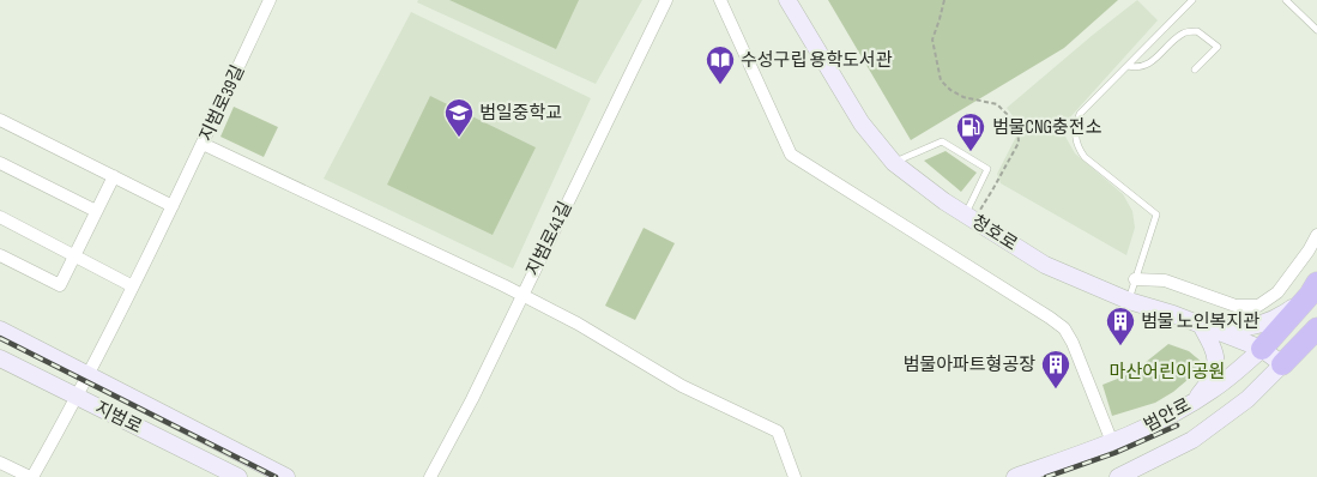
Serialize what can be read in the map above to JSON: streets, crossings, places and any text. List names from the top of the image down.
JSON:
{
  "streets": {
    "highway": ["범안로"],
    "main road": ["청호로", "지범로"],
    "street": ["지범로39길", "지범로41길"]
  },
  "crossings": [
    ["지범로39길", "지범로"],
    ["청호로", "범안로"]
  ],
  "parks": ["마산어린이공원"],
  "places": {
    "library": ["수성구립 용학도서관"],
    "school or university": ["범일중학교"],
    "fuel station": ["범물CNG충전소"],
    "building": ["범물 노인복지관", "범물아파트형공장"]
  }
}
